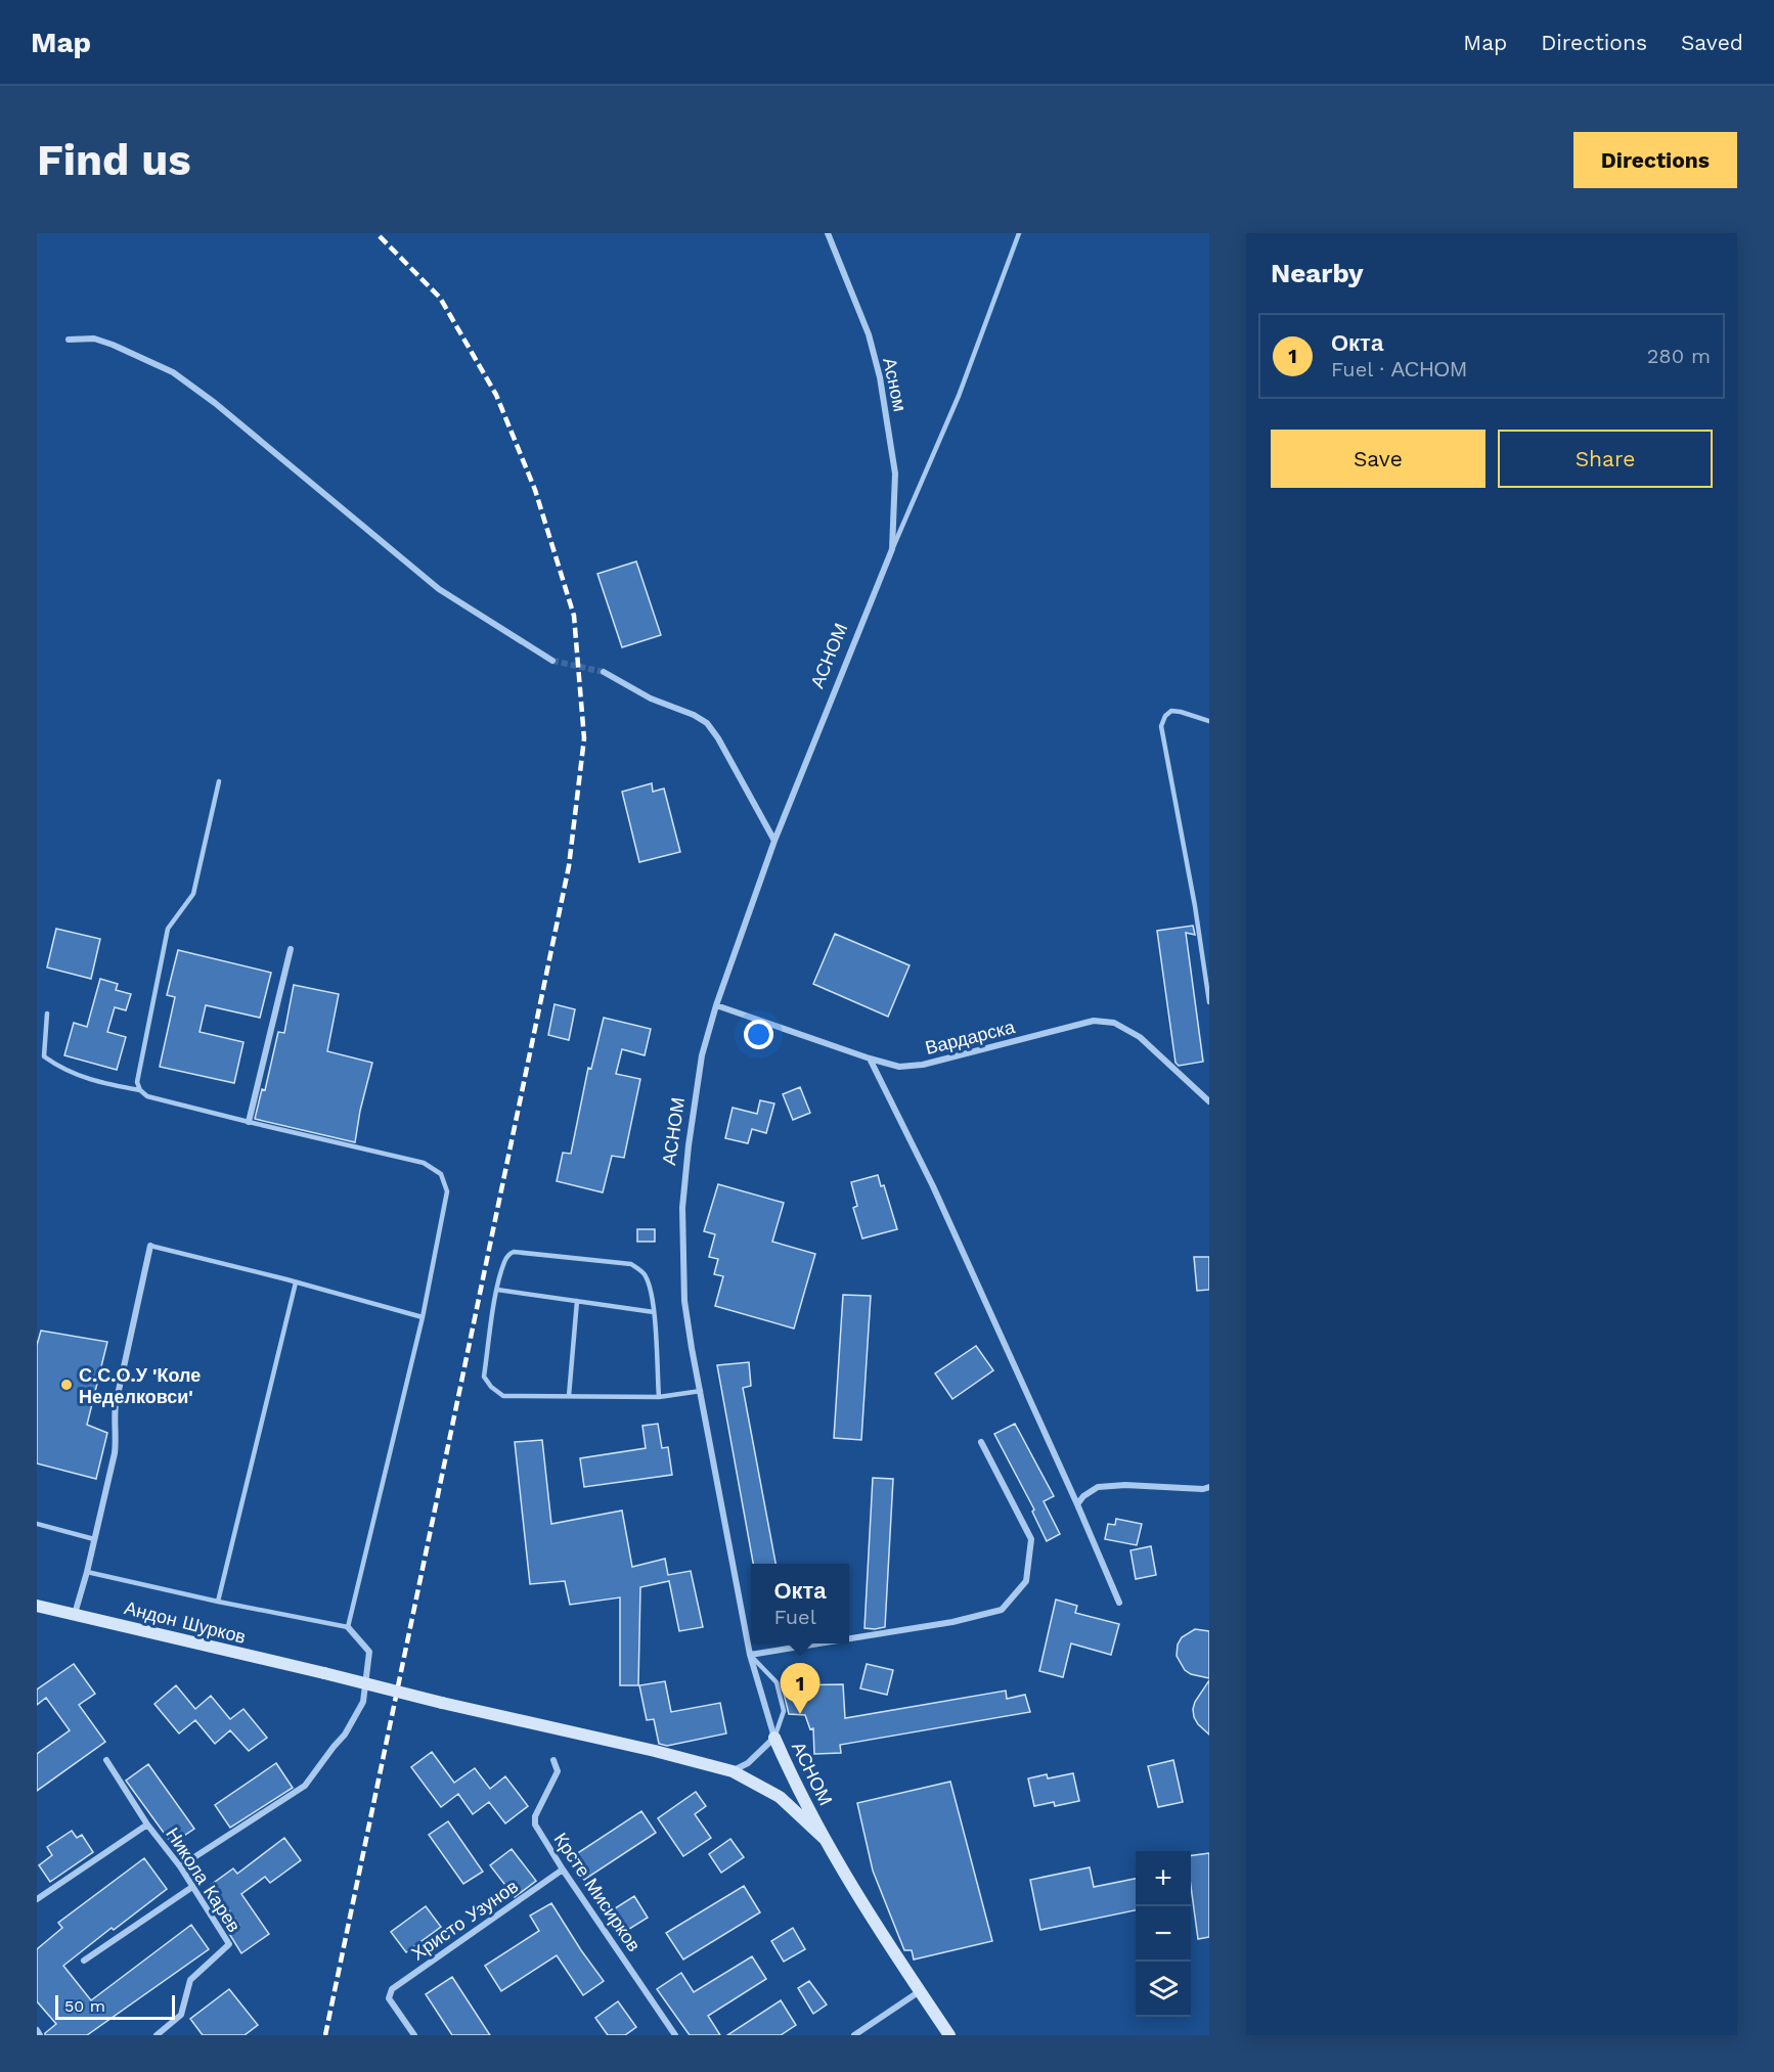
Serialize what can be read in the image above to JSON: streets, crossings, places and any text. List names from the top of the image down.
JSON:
{
  "streets": {
    "main road": ["АСНОМ", "Андон Шурков"],
    "street": [
      "Асном",
      "Вардарска",
      "Никола Карев",
      "Крсте Мисирков",
      "Христо Узунов"
    ]
  },
  "crossings": [
    ["Асном", "АСНОМ"],
    ["АСНОМ", "Вардарска"],
    ["АСНОМ", "Андон Шурков"],
    ["Крсте Мисирков", "Христо Узунов"]
  ],
  "places": ["С.С.О.У 'Коле Неделковси'"],
  "scale_bar": "50 m",
  "page": {
    "header": "Map",
    "nav": ["Map", "Directions", "Saved"],
    "buttons": [
      "Directions",
      ["Save", "Share"]
    ],
    "title": "Find us",
    "heading": "Nearby",
    "list": [
      {
        "mark": "1",
        "name": "Окта",
        "note": "Fuel · АСНОМ",
        "value": "280 m"
      }
    ],
    "popup": ["Окта", "Fuel"],
    "pins": "1",
    "map_buttons": ["+", "−"],
    "scale": "50 m"
  }
}
